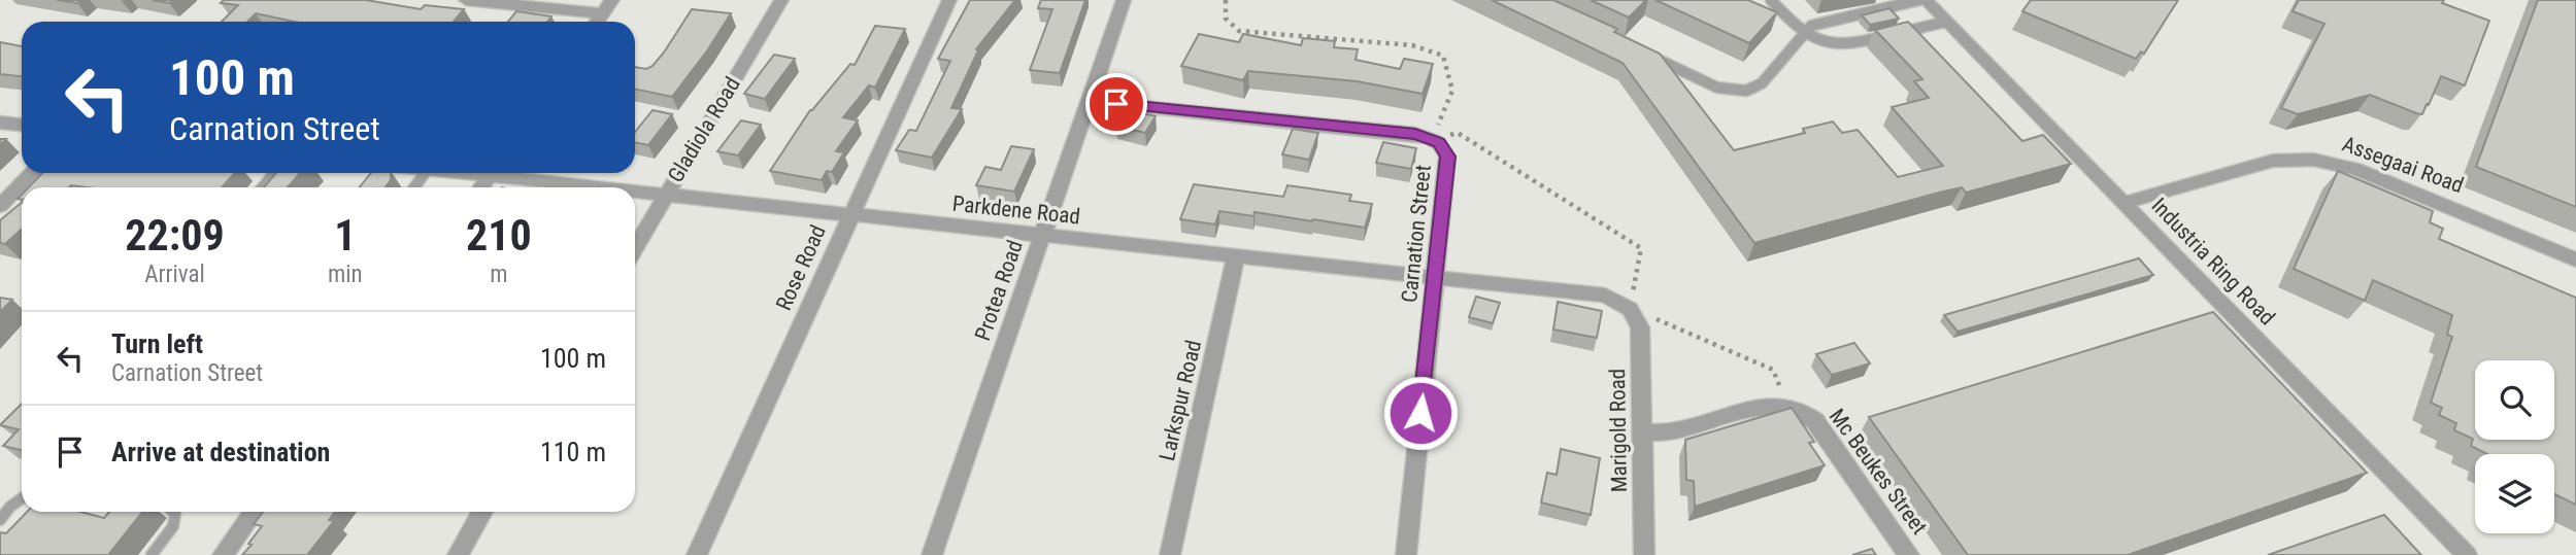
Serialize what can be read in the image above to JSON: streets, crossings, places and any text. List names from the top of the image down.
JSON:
{
  "streets": {
    "street": [
      "Gladiola Road",
      "Assegaai Road",
      "Parkdene Road",
      "Carnation Street",
      "Industria Ring Road",
      "Rose Road",
      "Protea Road",
      "Larkspur Road",
      "Marigold Road",
      "Mc Beukes Street"
    ]
  },
  "crossings": [
    ["Gladiola Road", "Parkdene Road"],
    ["Assegaai Road", "Industria Ring Road"],
    ["Parkdene Road", "Carnation Street"],
    ["Parkdene Road", "Rose Road"],
    ["Parkdene Road", "Protea Road"],
    ["Parkdene Road", "Larkspur Road"],
    ["Parkdene Road", "Marigold Road"],
    ["Carnation Street", "Protea Road"]
  ],
  "page": {
    "turn": ["100 m", "Carnation Street"],
    "eta": [
      "22:09",
      "Arrival",
      "1",
      "min",
      "210",
      "m"
    ],
    "list": [
      {
        "name": "Turn left",
        "note": "Carnation Street",
        "value": "100 m"
      },
      {
        "name": "Arrive at destination",
        "value": "110 m"
      }
    ]
  }
}
